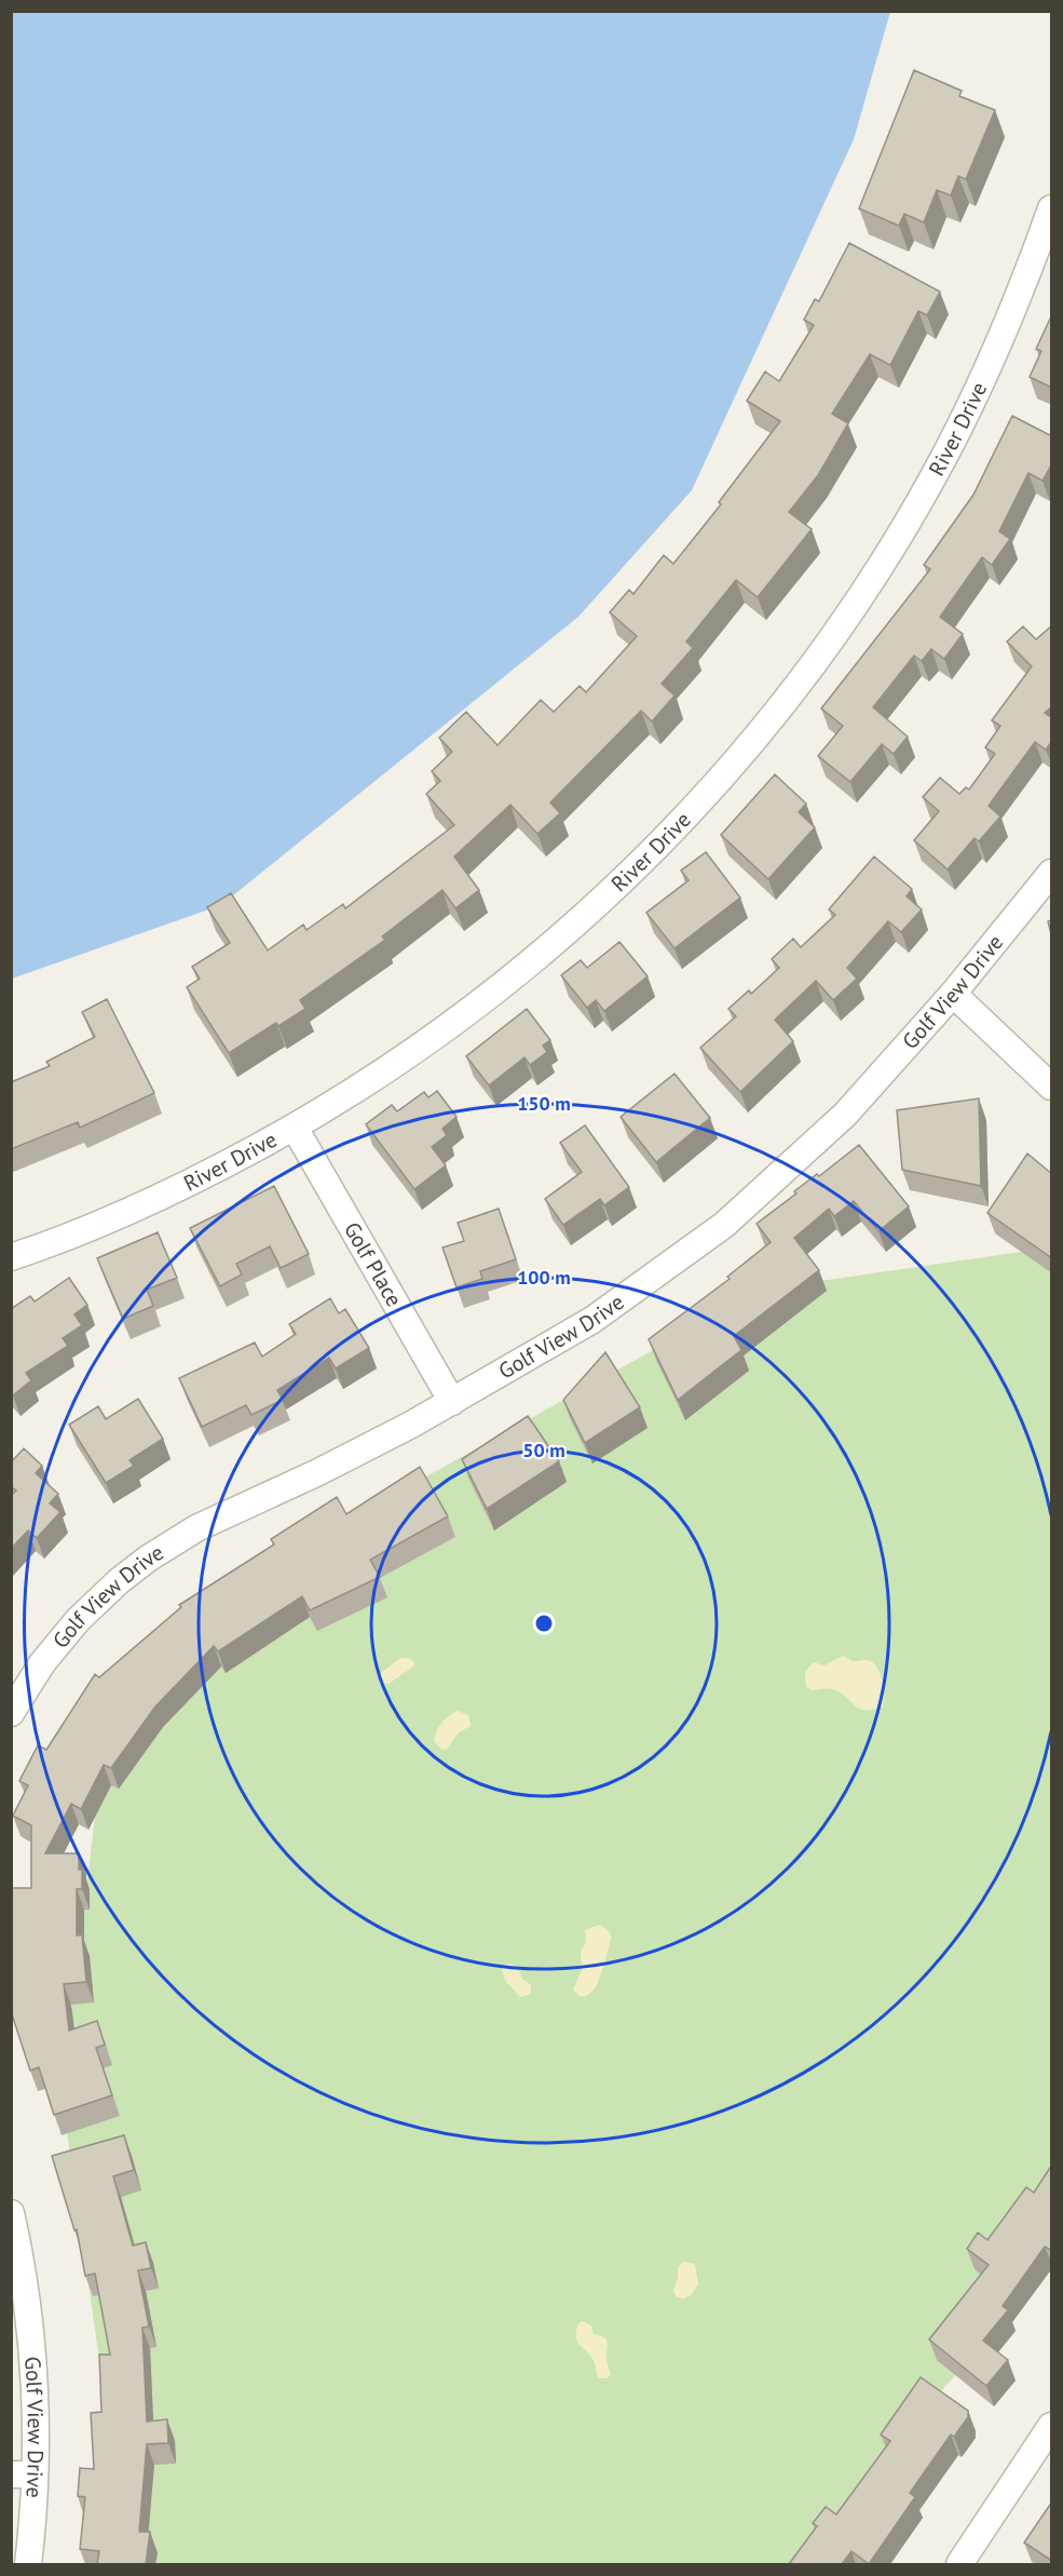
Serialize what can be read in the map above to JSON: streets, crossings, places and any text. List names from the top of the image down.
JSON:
{
  "streets": {
    "street": ["River Drive", "Golf View Drive", "Golf Place"]
  },
  "crossings": [
    ["River Drive", "Golf Place"],
    ["Golf View Drive", "Golf Place"]
  ],
  "rings": ["150 m", "100 m", "50 m"]
}
